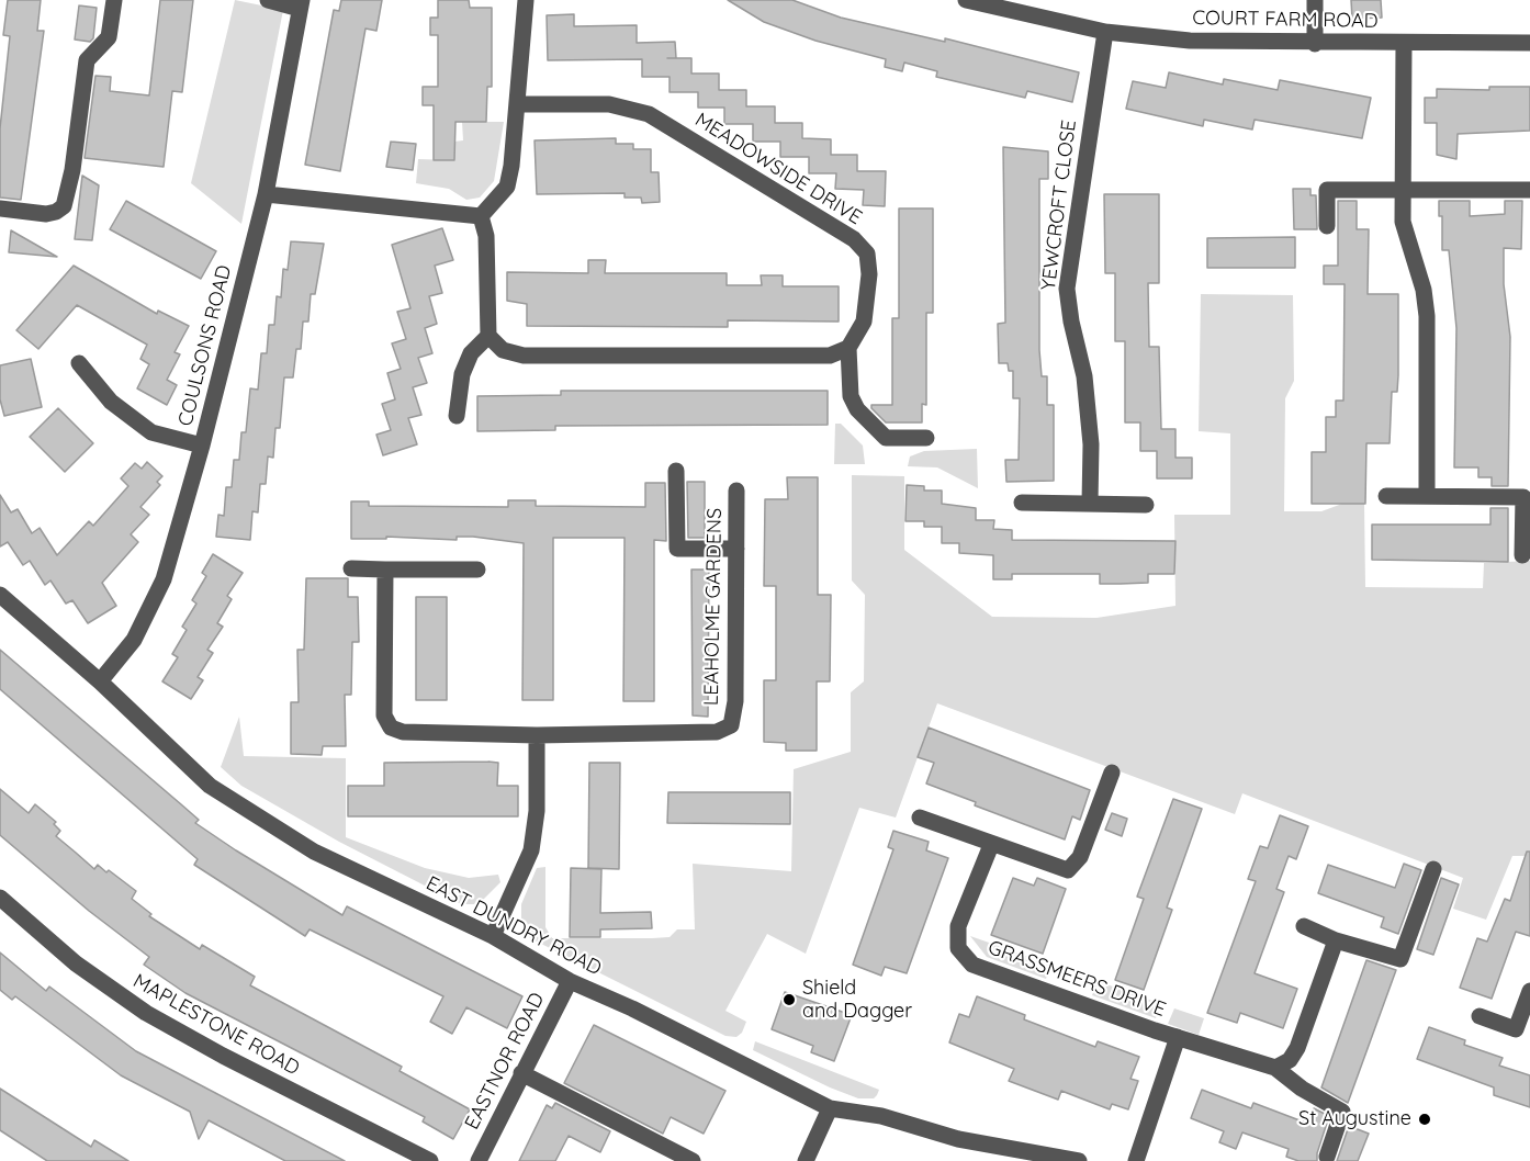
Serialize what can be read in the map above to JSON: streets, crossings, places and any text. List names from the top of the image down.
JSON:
{
  "streets": {
    "street": [
      "COURT FARM ROAD",
      "MEADOWSIDE DRIVE",
      "YEWCROFT CLOSE",
      "COULSONS ROAD",
      "LEAHOLME GARDENS",
      "EAST DUNDRY ROAD",
      "GRASSMEERS DRIVE",
      "MAPLESTONE ROAD",
      "EASTNOR ROAD"
    ]
  },
  "crossings": [
    ["COURT FARM ROAD", "YEWCROFT CLOSE"],
    ["COULSONS ROAD", "EAST DUNDRY ROAD"],
    ["EAST DUNDRY ROAD", "EASTNOR ROAD"]
  ],
  "places": ["Shield and Dagger", "St Augustine"]
}
